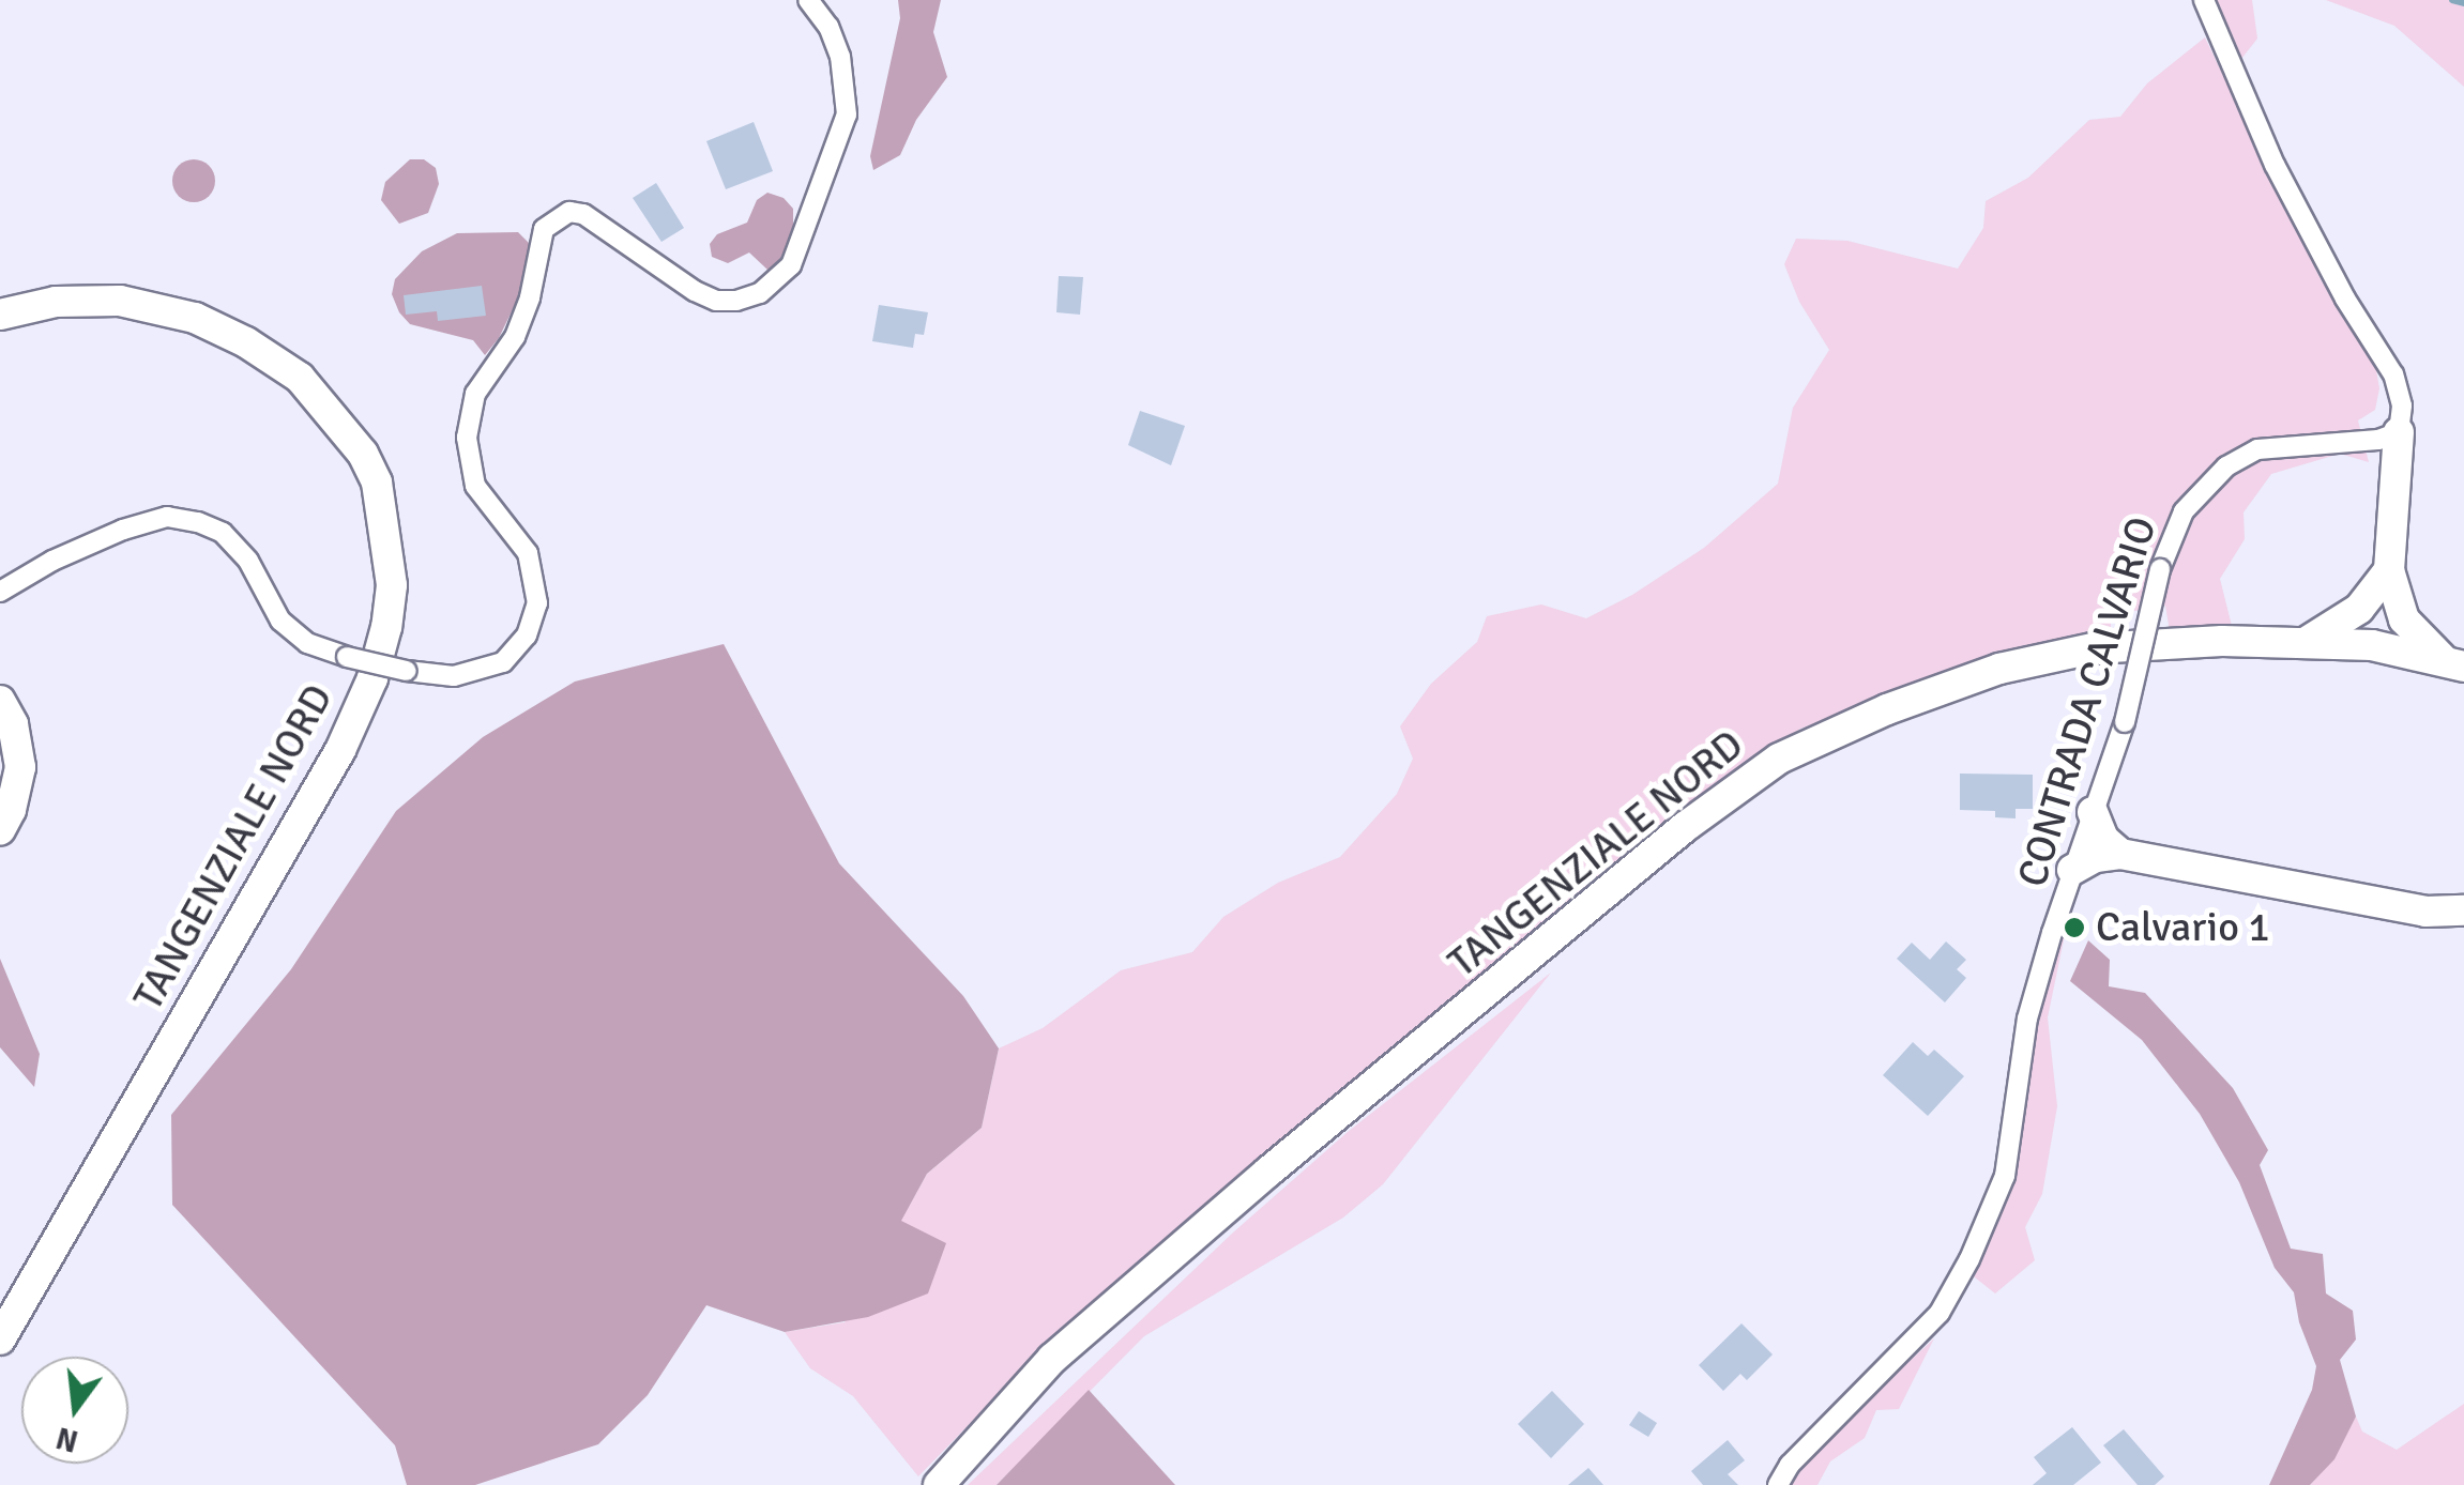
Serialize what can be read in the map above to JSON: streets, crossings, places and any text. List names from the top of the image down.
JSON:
{
  "streets": {
    "main road": ["TANGENZIALE NORD"],
    "street": ["CONTRADA CALVARIO"]
  },
  "places": ["Calvario 1"],
  "north": "bottom"
}
